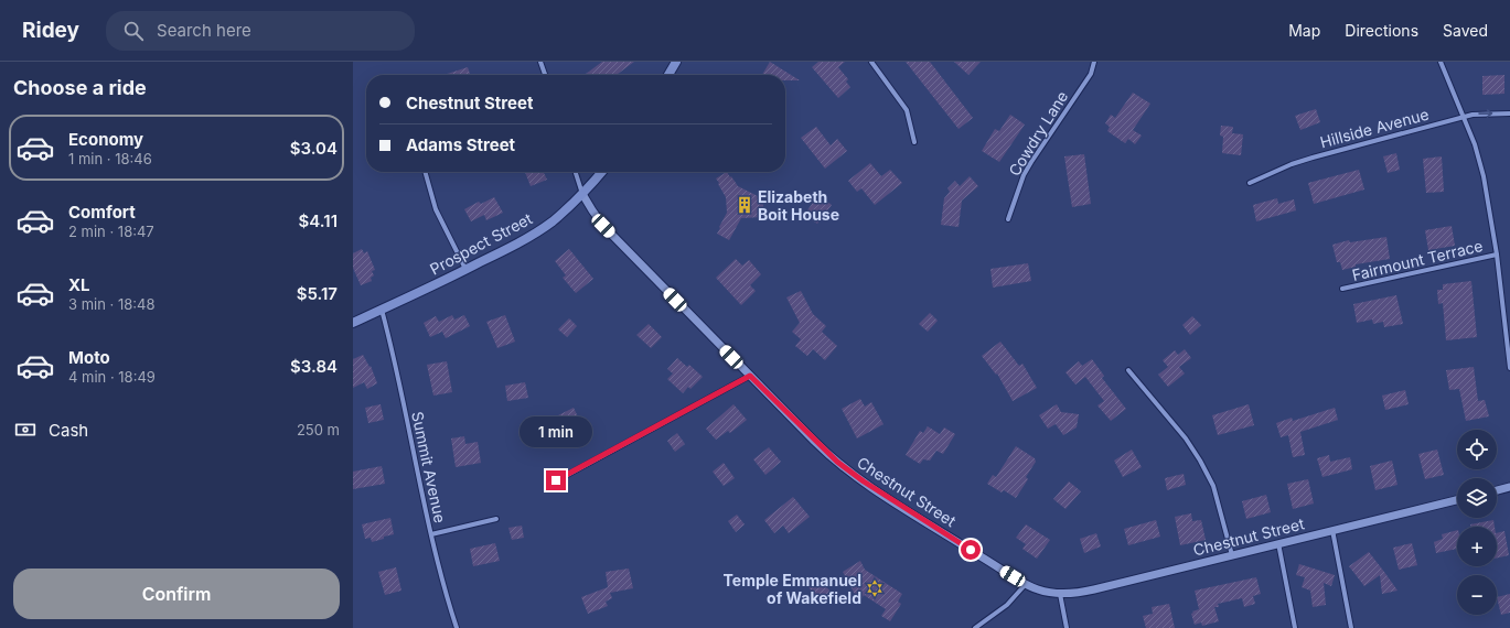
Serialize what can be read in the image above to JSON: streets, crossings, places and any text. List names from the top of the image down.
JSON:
{
  "streets": {
    "main road": ["Prospect Street"],
    "street": [
      "Hillside Avenue",
      "Cowdry Lane",
      "Fairmount Terrace",
      "Summit Avenue",
      "Chestnut Street"
    ]
  },
  "crossings": [
    ["Prospect Street", "Summit Avenue"],
    ["Prospect Street", "Chestnut Street"]
  ],
  "places": {
    "building": ["Elizabeth Boit House"],
    "synagogue": ["Temple Emmanuel of Wakefield"]
  },
  "page": {
    "header": "Ridey",
    "search": "Search here",
    "nav": ["Map", "Directions", "Saved"],
    "heading": "Choose a ride",
    "banner": ["Chestnut Street", "Adams Street"],
    "list": [
      {
        "name": "Economy",
        "note": "1 min · 18:46",
        "value": "$3.04"
      },
      {
        "name": "Comfort",
        "note": "2 min · 18:47",
        "value": "$4.11"
      },
      {
        "name": "XL",
        "note": "3 min · 18:48",
        "value": "$5.17"
      },
      {
        "name": "Moto",
        "note": "4 min · 18:49",
        "value": "$3.84"
      }
    ],
    "pay": ["Cash", "250 m"],
    "bubble": "1 min",
    "map_buttons": ["+", "−"],
    "buttons": "Confirm"
  }
}
